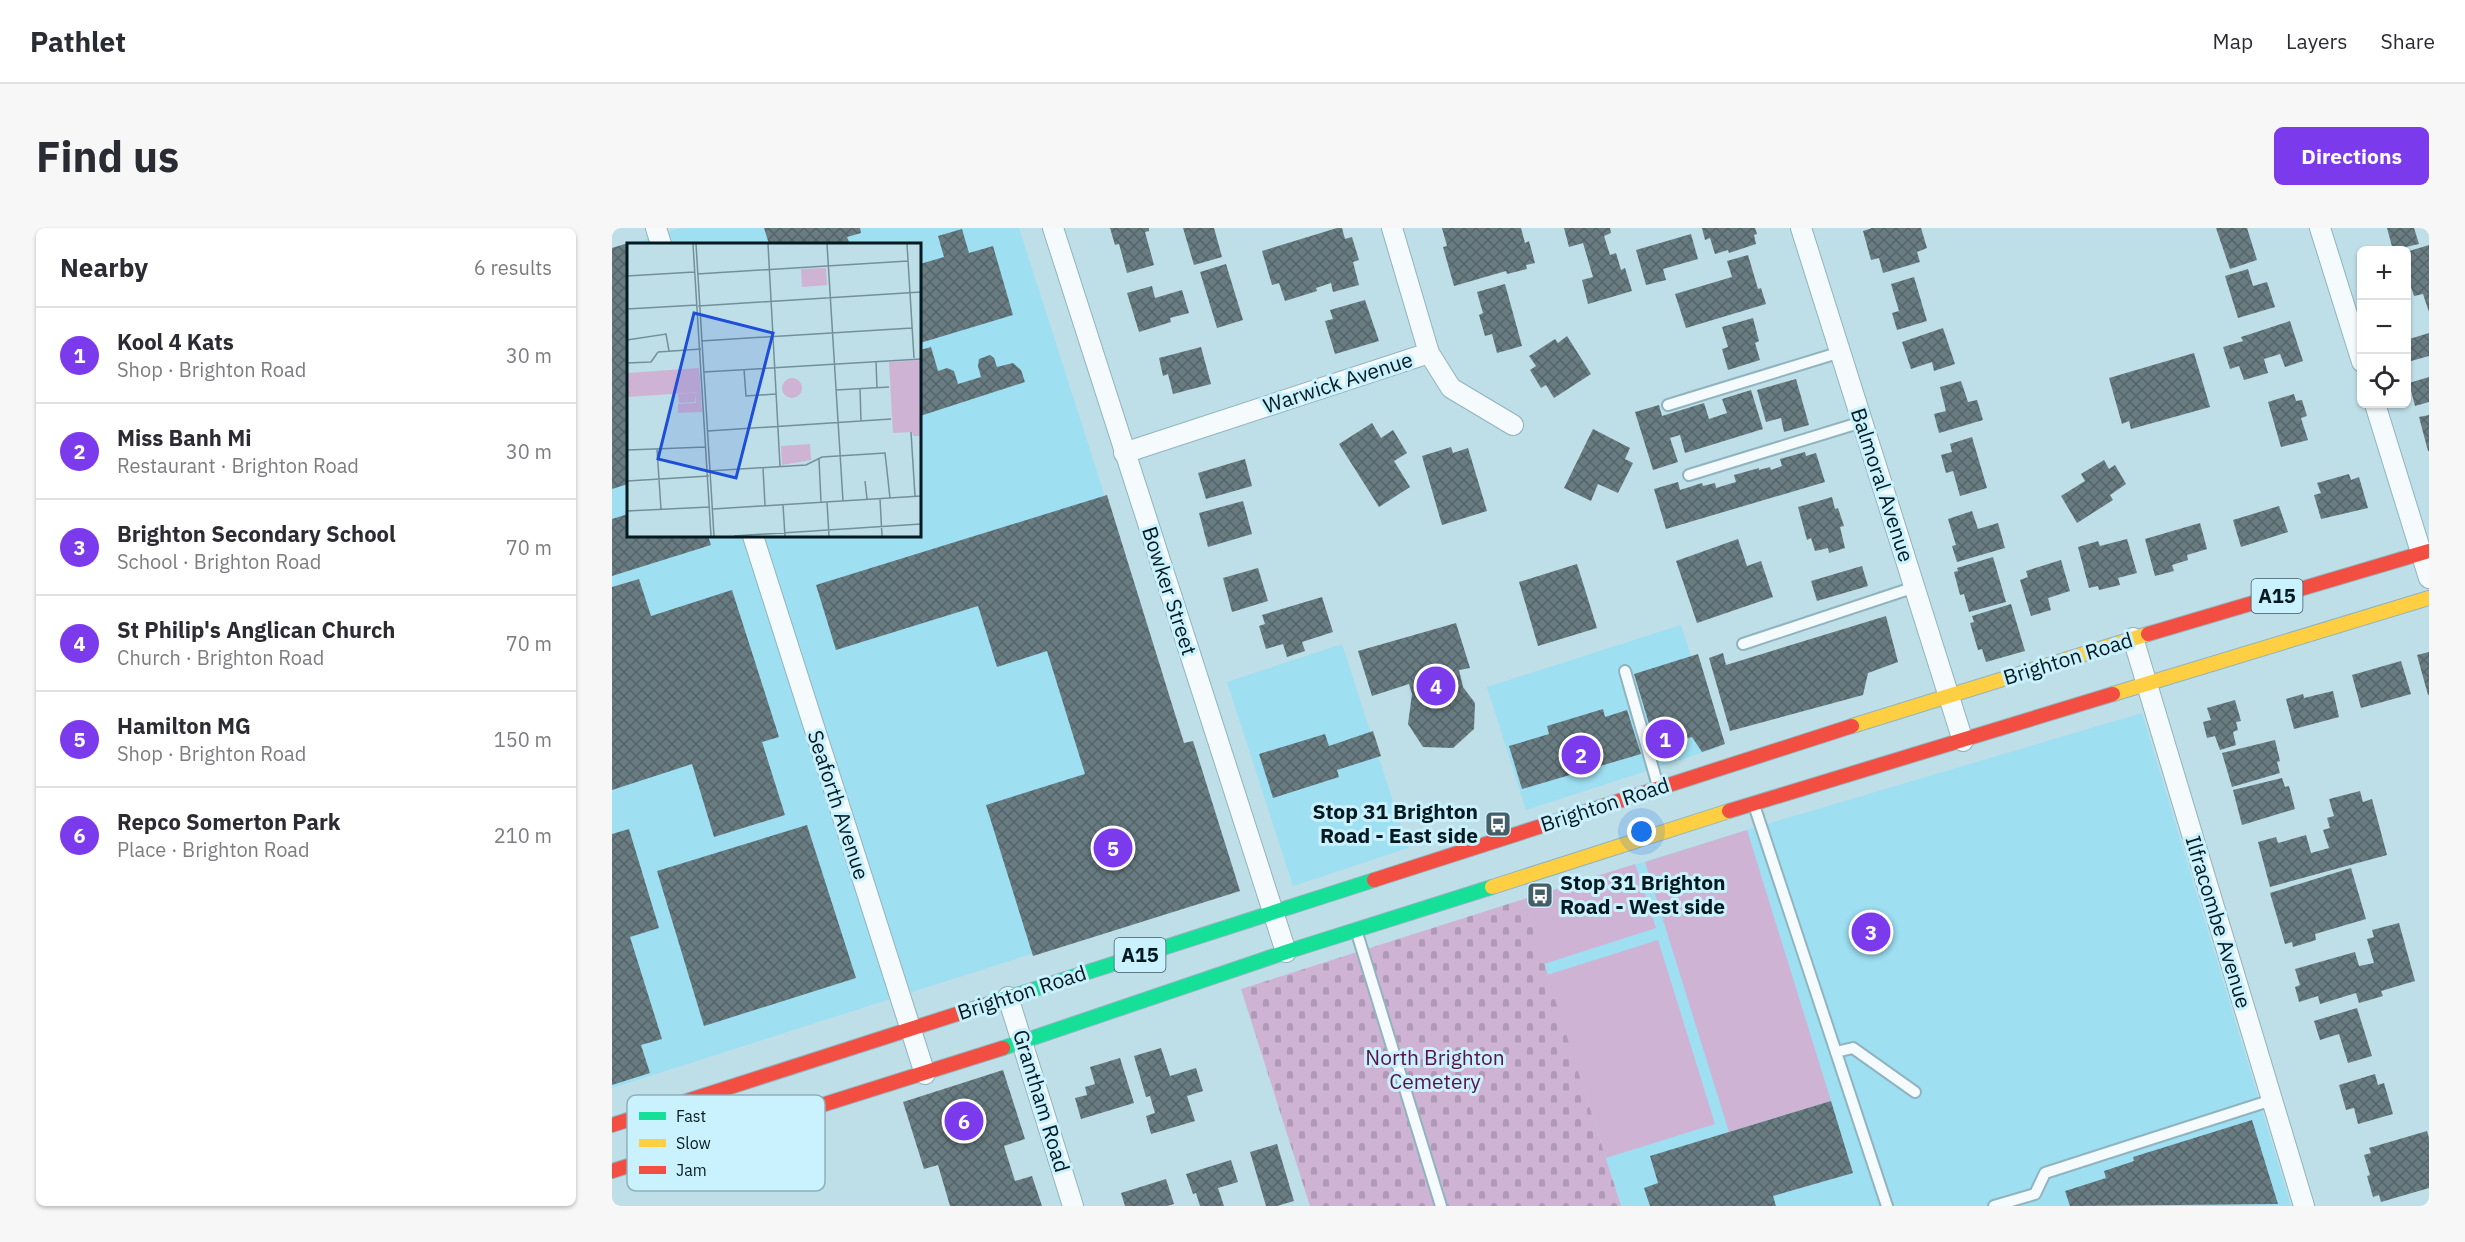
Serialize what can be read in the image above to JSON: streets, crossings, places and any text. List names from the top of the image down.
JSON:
{
  "streets": {
    "main road": ["A15", "Brighton Road"],
    "street": [
      "Warwick Avenue",
      "Balmoral Avenue",
      "Bowker Street",
      "Seaforth Avenue",
      "Ilfracombe Avenue",
      "Grantham Road"
    ]
  },
  "crossings": [
    ["Warwick Avenue", "Bowker Street"],
    ["Balmoral Avenue", "Brighton Road"],
    ["Bowker Street", "Brighton Road"],
    ["Brighton Road", "Seaforth Avenue"],
    ["Brighton Road", "Ilfracombe Avenue"],
    ["Brighton Road", "Grantham Road"]
  ],
  "parks": ["North Brighton Cemetery"],
  "places": {
    "bus stop": ["Stop 31 Brighton Road - East side", "Stop 31 Brighton Road - West side"]
  },
  "legend": ["Fast", "Slow", "Jam"],
  "page": {
    "header": "Pathlet",
    "nav": ["Map", "Layers", "Share"],
    "buttons": "Directions",
    "title": "Find us",
    "heading": ["Nearby", "6 results"],
    "map_buttons": ["+", "−"],
    "list": [
      {
        "mark": "1",
        "name": "Kool 4 Kats",
        "note": "Shop · Brighton Road",
        "value": "30 m"
      },
      {
        "mark": "2",
        "name": "Miss Banh Mi",
        "note": "Restaurant · Brighton Road",
        "value": "30 m"
      },
      {
        "mark": "3",
        "name": "Brighton Secondary School",
        "note": "School · Brighton Road",
        "value": "70 m"
      },
      {
        "mark": "4",
        "name": "St Philip's Anglican Church",
        "note": "Church · Brighton Road",
        "value": "70 m"
      },
      {
        "mark": "5",
        "name": "Hamilton MG",
        "note": "Shop · Brighton Road",
        "value": "150 m"
      },
      {
        "mark": "6",
        "name": "Repco Somerton Park",
        "note": "Place · Brighton Road",
        "value": "210 m"
      }
    ],
    "pins": [
      "4",
      "1",
      "2",
      "5",
      "3",
      "6"
    ]
  }
}
